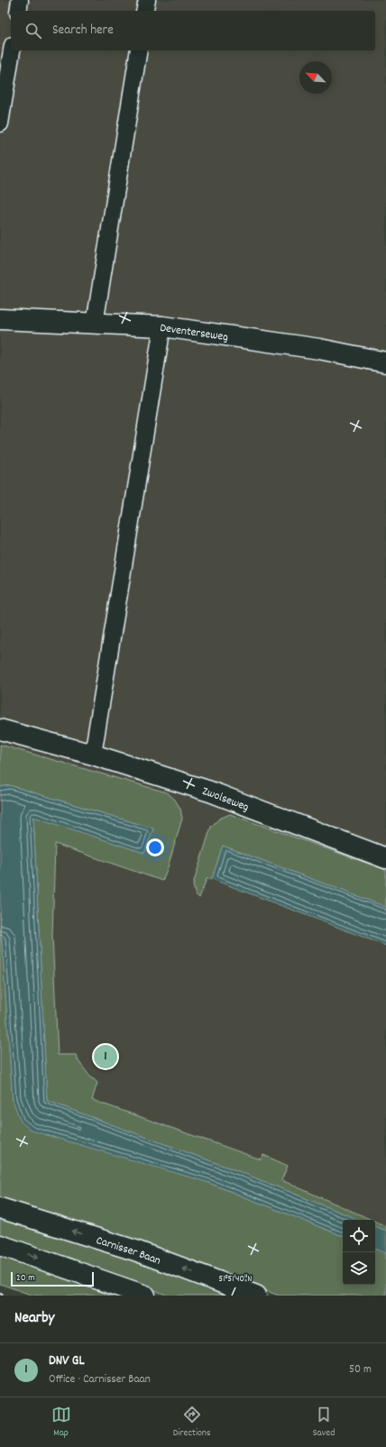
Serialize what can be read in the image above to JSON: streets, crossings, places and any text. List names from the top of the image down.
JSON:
{
  "streets": {
    "street": ["Deventerseweg", "Zwolseweg", "Carnisser Baan"]
  },
  "scale_bar": "20 m",
  "north": "top left",
  "page": {
    "search": "Search here",
    "pins": "1",
    "scale": "20 m",
    "heading": "Nearby",
    "list": [
      {
        "mark": "1",
        "name": "DNV GL",
        "note": "Office · Carnisser Baan",
        "value": "50 m"
      }
    ],
    "nav": ["Map", "Directions", "Saved"]
  },
  "coordinates": ["51°51'40\"N"]
}
